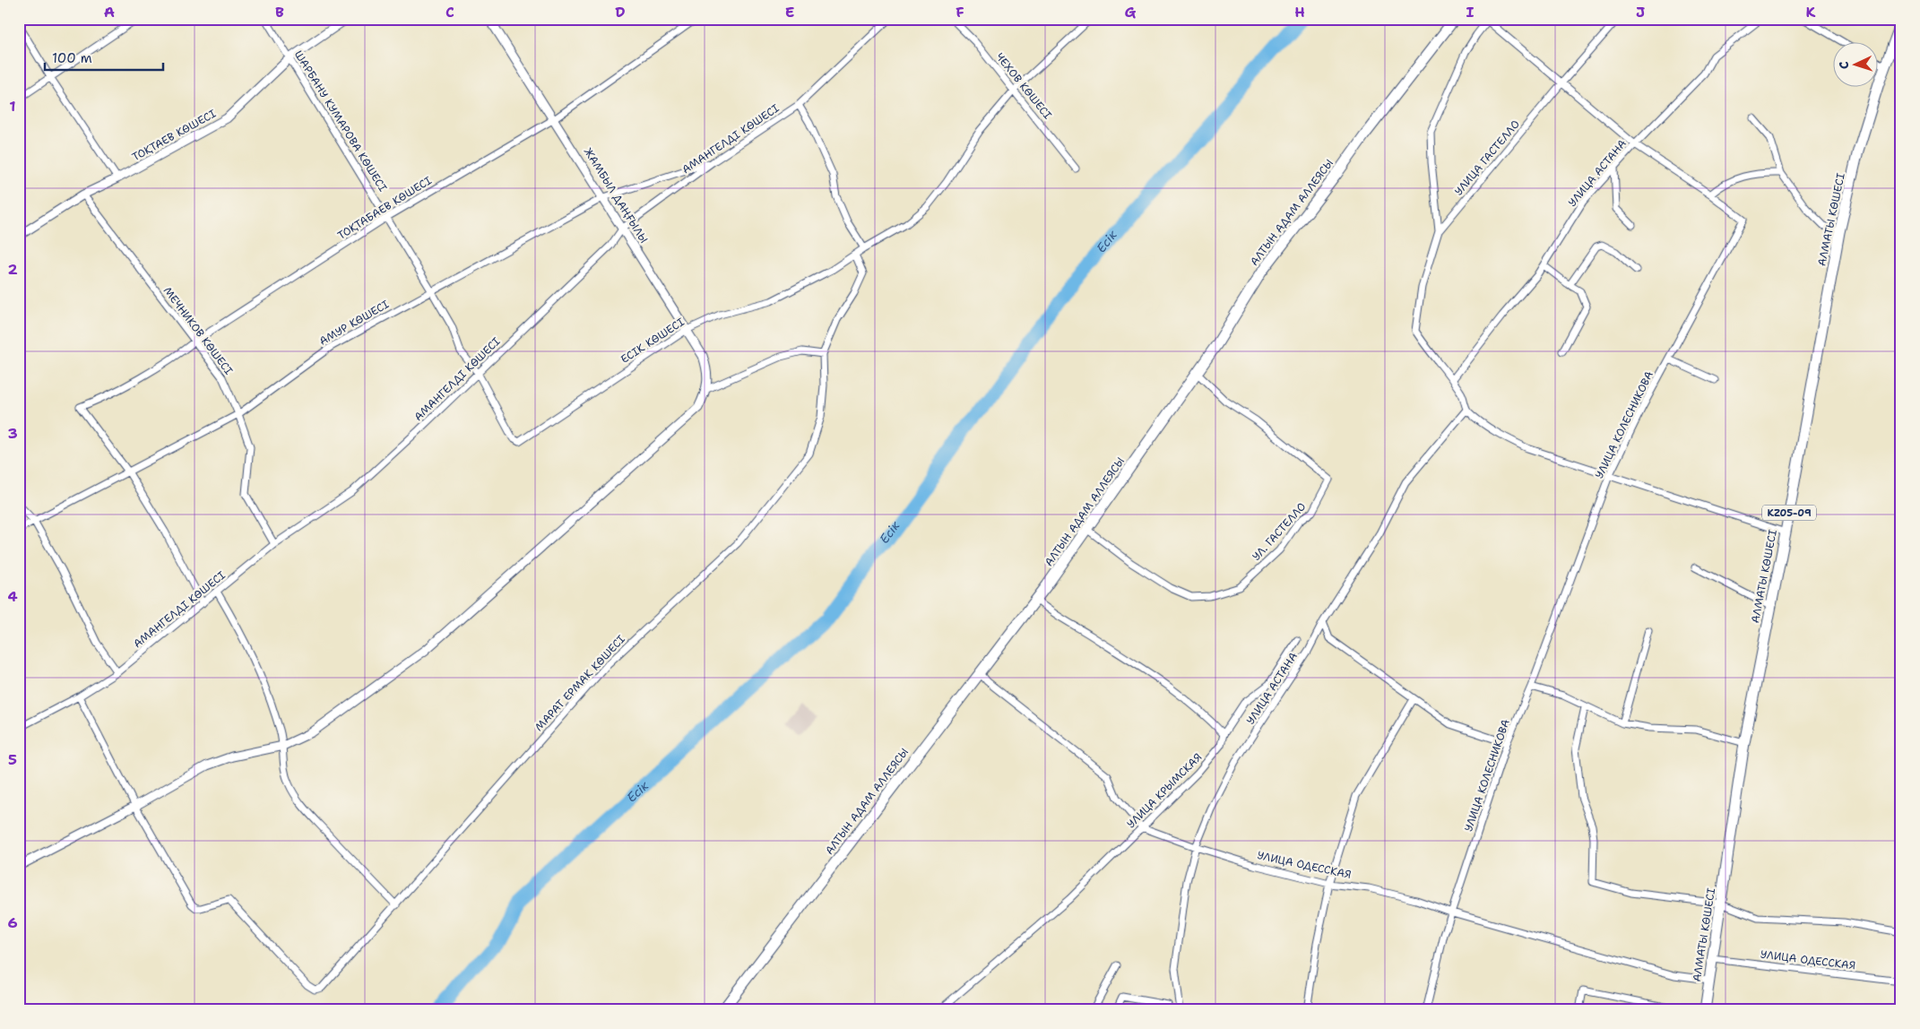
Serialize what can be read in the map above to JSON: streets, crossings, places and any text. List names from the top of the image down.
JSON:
{
  "streets": {
    "main road": ["АЛТЫН АДАМ АЛЛЕЯСЫ", "АЛМАТЫ КӨШЕСІ", "KZ05-09"],
    "street": [
      "ЧЕХОВ КӨШЕСІ",
      "ШАРБАНУ КУМАРОВА КӨШЕСІ",
      "ТОҚТАЕВ КӨШЕСІ",
      "АМАНГЕЛДІ КӨШЕСІ",
      "УЛИЦА ГАСТЕЛЛО",
      "УЛИЦА АСТАНА",
      "ЖАМБЫЛ ДАҢҒЫЛЫ",
      "ТОҚТАБАЕВ КӨШЕСІ",
      "АМУР КӨШЕСІ",
      "МЕЧНИКОВ КӨШЕСІ",
      "ЕСІК КӨШЕСІ",
      "УЛИЦА КОЛЕСНИКОВА",
      "УЛ. ГАСТЕЛЛО",
      "МАРАТ ЕРМАК КӨШЕСІ",
      "УЛИЦА КРЫМСКАЯ",
      "УЛИЦА ОДЕССКАЯ"
    ]
  },
  "crossings": [
    ["ЧЕХОВ КӨШЕСІ", "ЕСІК КӨШЕСІ"],
    ["ШАРБАНУ КУМАРОВА КӨШЕСІ", "ТОҚТАЕВ КӨШЕСІ"],
    ["ШАРБАНУ КУМАРОВА КӨШЕСІ", "АМАНГЕЛДІ КӨШЕСІ"],
    ["ШАРБАНУ КУМАРОВА КӨШЕСІ", "ТОҚТАБАЕВ КӨШЕСІ"],
    ["ШАРБАНУ КУМАРОВА КӨШЕСІ", "АМУР КӨШЕСІ"],
    ["ШАРБАНУ КУМАРОВА КӨШЕСІ", "ЕСІК КӨШЕСІ"],
    ["ТОҚТАЕВ КӨШЕСІ", "МЕЧНИКОВ КӨШЕСІ"],
    ["АМАНГЕЛДІ КӨШЕСІ", "ЖАМБЫЛ ДАҢҒЫЛЫ"],
    ["АМАНГЕЛДІ КӨШЕСІ", "АМУР КӨШЕСІ"],
    ["АМАНГЕЛДІ КӨШЕСІ", "МЕЧНИКОВ КӨШЕСІ"],
    ["УЛИЦА ГАСТЕЛЛО", "УЛИЦА АСТАНА"],
    ["УЛИЦА ГАСТЕЛЛО", "УЛИЦА КОЛЕСНИКОВА"],
    ["УЛИЦА АСТАНА", "УЛИЦА КОЛЕСНИКОВА"],
    ["УЛИЦА АСТАНА", "УЛИЦА ОДЕССКАЯ"],
    ["ЖАМБЫЛ ДАҢҒЫЛЫ", "ТОҚТАБАЕВ КӨШЕСІ"],
    ["ЖАМБЫЛ ДАҢҒЫЛЫ", "АМУР КӨШЕСІ"],
    ["ЖАМБЫЛ ДАҢҒЫЛЫ", "ЕСІК КӨШЕСІ"],
    ["ТОҚТАБАЕВ КӨШЕСІ", "АМУР КӨШЕСІ"],
    ["ТОҚТАБАЕВ КӨШЕСІ", "МЕЧНИКОВ КӨШЕСІ"],
    ["АЛТЫН АДАМ АЛЛЕЯСЫ", "УЛ. ГАСТЕЛЛО"],
    ["АЛТЫН АДАМ АЛЛЕЯСЫ", "УЛИЦА ОДЕССКАЯ"],
    ["АЛМАТЫ КӨШЕСІ", "УЛИЦА ОДЕССКАЯ"],
    ["АМУР КӨШЕСІ", "МЕЧНИКОВ КӨШЕСІ"],
    ["УЛИЦА КОЛЕСНИКОВА", "УЛИЦА ОДЕССКАЯ"],
    ["УЛИЦА КРЫМСКАЯ", "УЛИЦА ОДЕССКАЯ"]
  ],
  "water": ["Есік"],
  "scale_bar": "100 m",
  "north": "left",
  "grid": {
    "columns": [
      "A",
      "B",
      "C",
      "D",
      "E",
      "F",
      "G",
      "H",
      "I",
      "J",
      "K"
    ],
    "rows": [
      "1",
      "2",
      "3",
      "4",
      "5",
      "6"
    ]
  }
}
